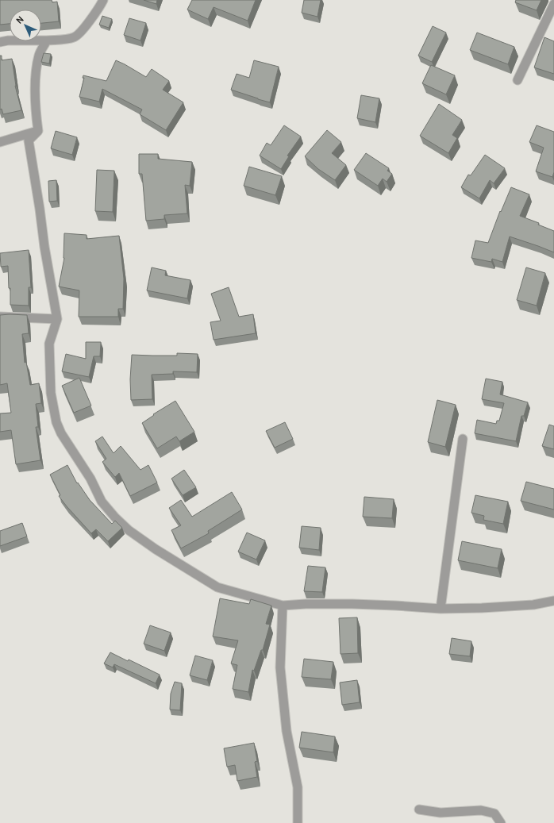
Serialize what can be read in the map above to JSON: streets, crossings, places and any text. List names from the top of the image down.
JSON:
{
  "north": "top left"
}
